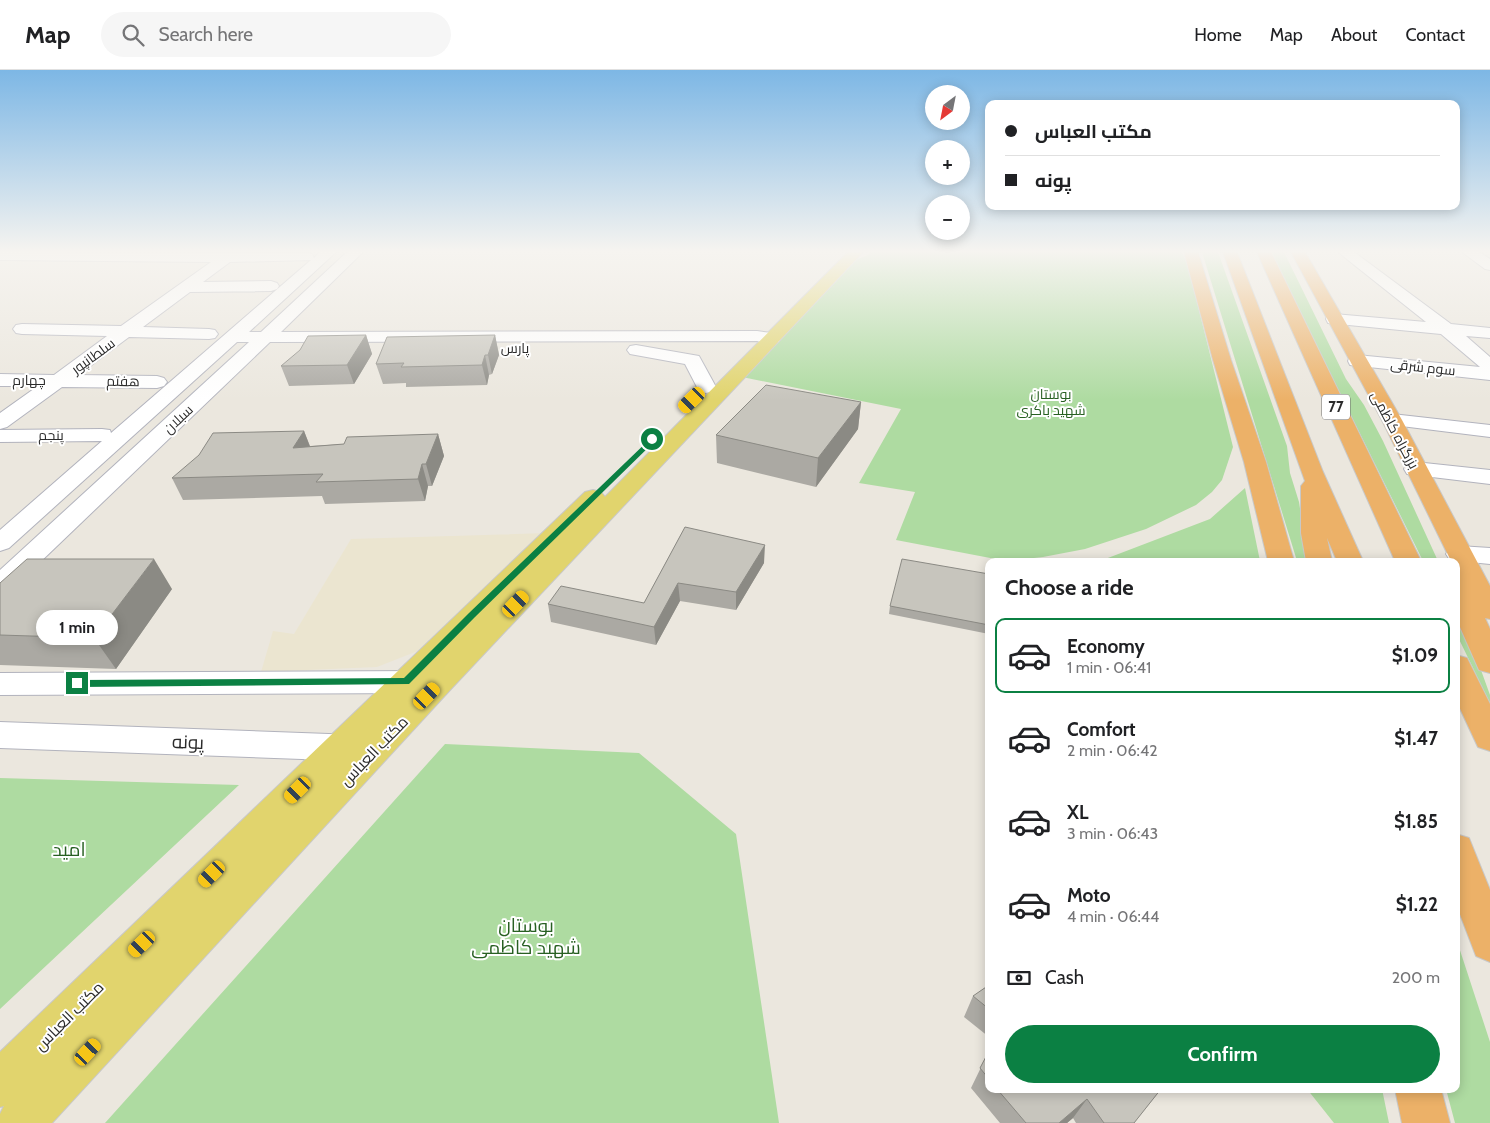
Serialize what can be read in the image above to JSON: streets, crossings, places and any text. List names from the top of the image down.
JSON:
{
  "streets": {
    "highway": ["77", "بزرگراه کاظمی"],
    "main road": ["مکتب العباس"],
    "street": [
      "پارس",
      "سلطانپور",
      "سوم شرقی",
      "چهارم",
      "هفتم",
      "سبلان",
      "پنجم",
      "پونه"
    ]
  },
  "crossings": [
    ["پارس", "سلطانپور"],
    ["پارس", "سبلان"],
    ["پارس", "مکتب العباس"],
    ["سلطانپور", "چهارم"],
    ["سلطانپور", "هفتم"],
    ["سوم شرقی", "بزرگراه کاظمی"],
    ["چهارم", "هفتم"],
    ["پونه", "مکتب العباس"]
  ],
  "parks": ["بوستان شهید باکری", "امید", "بوستان شهید کاظمی"],
  "north": "bottom left",
  "page": {
    "header": "Map",
    "search": "Search here",
    "nav": [
      "Home",
      "Map",
      "About",
      "Contact"
    ],
    "map_buttons": ["+", "−"],
    "banner": ["مکتب العباس", "پونه"],
    "heading": "Choose a ride",
    "bubble": "1 min",
    "list": [
      {
        "name": "Economy",
        "note": "1 min · 06:41",
        "value": "$1.09"
      },
      {
        "name": "Comfort",
        "note": "2 min · 06:42",
        "value": "$1.47"
      },
      {
        "name": "XL",
        "note": "3 min · 06:43",
        "value": "$1.85"
      },
      {
        "name": "Moto",
        "note": "4 min · 06:44",
        "value": "$1.22"
      }
    ],
    "pay": ["Cash", "200 m"],
    "buttons": "Confirm"
  }
}
